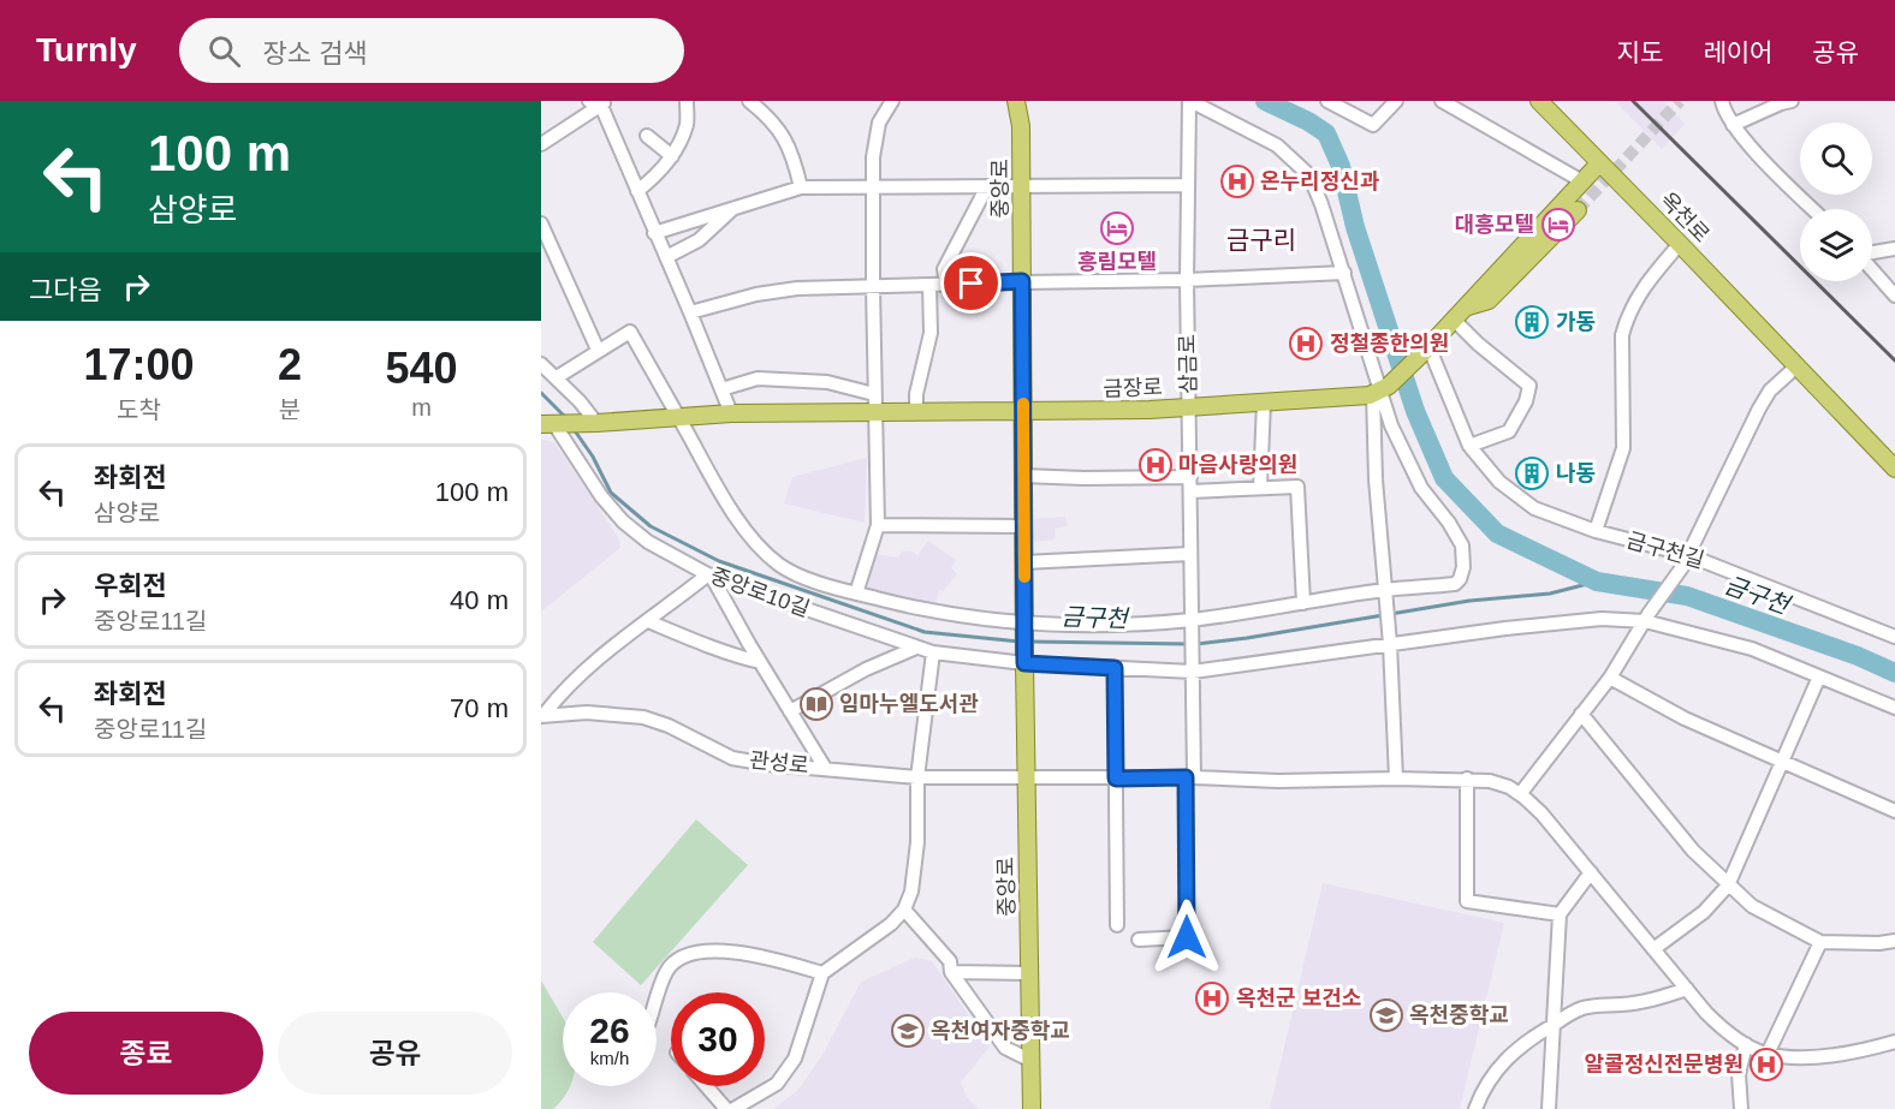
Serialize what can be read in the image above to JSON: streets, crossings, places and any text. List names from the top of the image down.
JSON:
{
  "streets": {
    "main road": ["중앙로", "옥천로", "금장로"],
    "street": [
      "삼금로",
      "금구천길",
      "중앙로10길",
      "관성로"
    ]
  },
  "crossings": [
    ["중앙로", "금장로"],
    ["중앙로", "중앙로10길"],
    ["중앙로", "관성로"],
    ["옥천로", "금구천길"],
    ["삼금로", "금장로"],
    ["삼금로", "중앙로10길"],
    ["금장로", "중앙로10길"]
  ],
  "districts": ["금구리"],
  "water": ["금구천"],
  "places": {
    "hospital": [
      "온누리정신과",
      "정철종한의원",
      "마음사랑의원",
      "옥천군 보건소",
      "알콜정신전문병원"
    ],
    "hotel": ["대흥모텔", "흥림모텔"],
    "building": ["가동", "나동"],
    "library": ["임마누엘도서관"],
    "school or university": ["옥천중학교", "옥천여자중학교"]
  },
  "page": {
    "header": "Turnly",
    "search": "장소 검색",
    "nav": ["지도", "레이어", "공유"],
    "turn": ["100 m", "삼양로"],
    "then": "그다음",
    "eta": [
      "17:00",
      "도착",
      "2",
      "분",
      "540",
      "m"
    ],
    "list": [
      {
        "name": "좌회전",
        "note": "삼양로",
        "value": "100 m"
      },
      {
        "name": "우회전",
        "note": "중앙로11길",
        "value": "40 m"
      },
      {
        "name": "좌회전",
        "note": "중앙로11길",
        "value": "70 m"
      }
    ],
    "speed": "26 km/h",
    "limit": "30",
    "buttons": ["종료", "공유"]
  }
}
